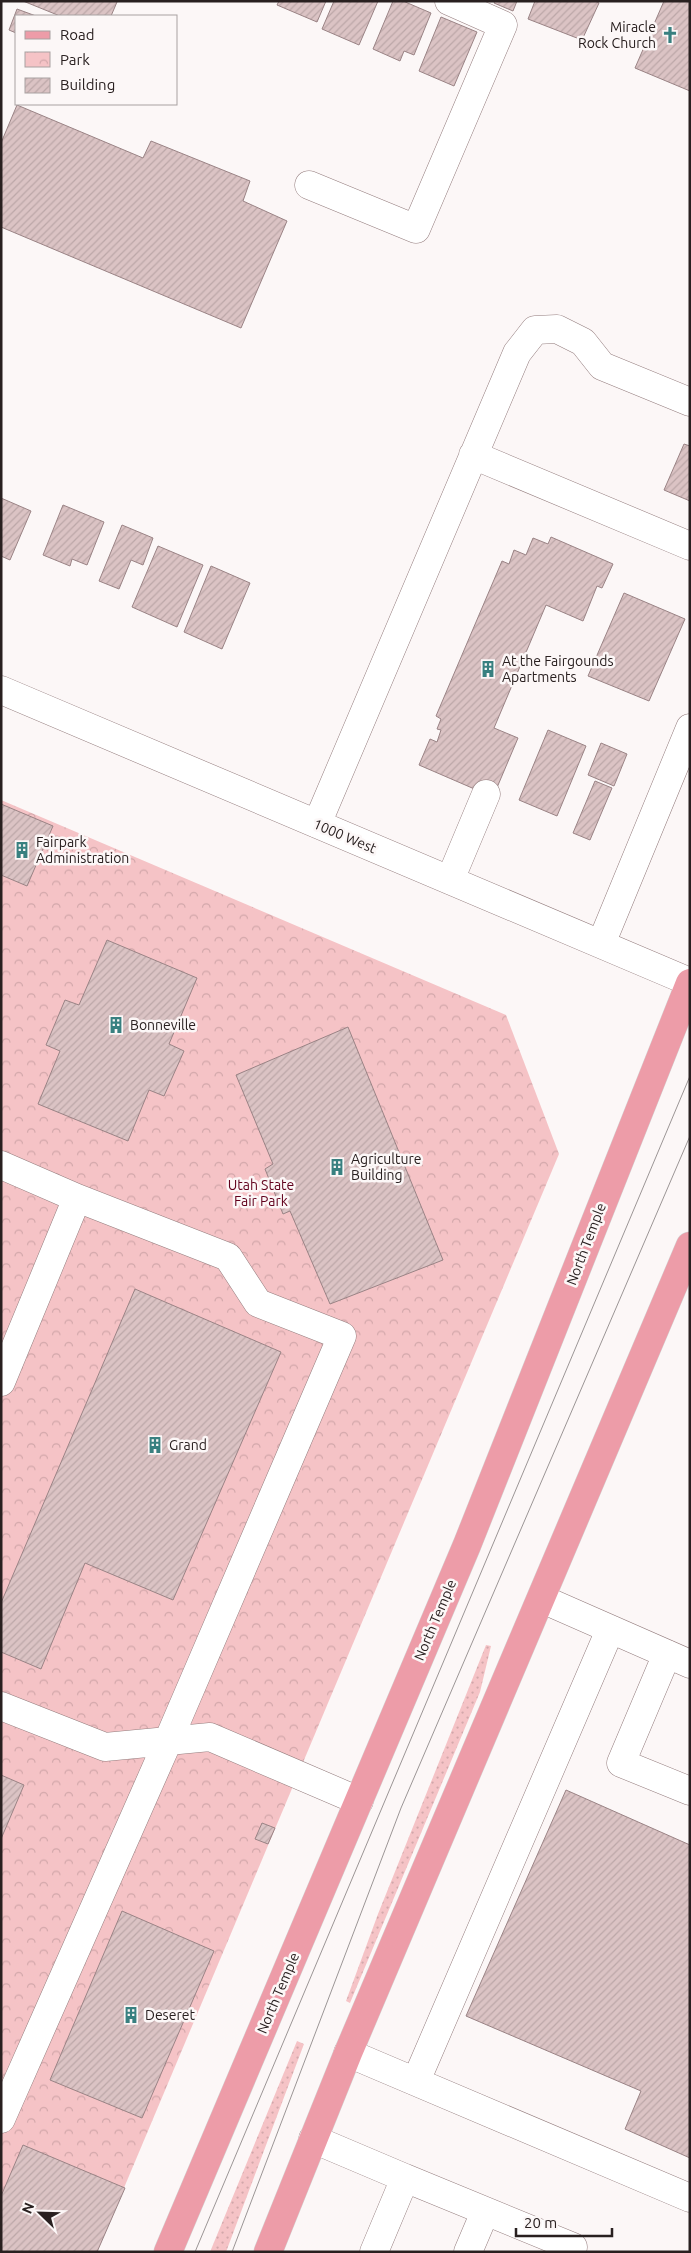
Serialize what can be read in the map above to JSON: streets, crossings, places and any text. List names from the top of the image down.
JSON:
{
  "streets": {
    "main road": ["North Temple"],
    "street": ["1000 West"]
  },
  "crossings": [
    ["1000 West", "North Temple"]
  ],
  "parks": ["Utah State Fair Park"],
  "places": {
    "church": ["Miracle Rock Church"],
    "building": [
      "At the Fairgounds Apartments",
      "Fairpark Administration",
      "Bonneville",
      "Agriculture Building",
      "Grand",
      "Deseret"
    ]
  },
  "legend": ["Road", "Park", "Building"],
  "scale_bar": "20 m",
  "north": "top left"
}
